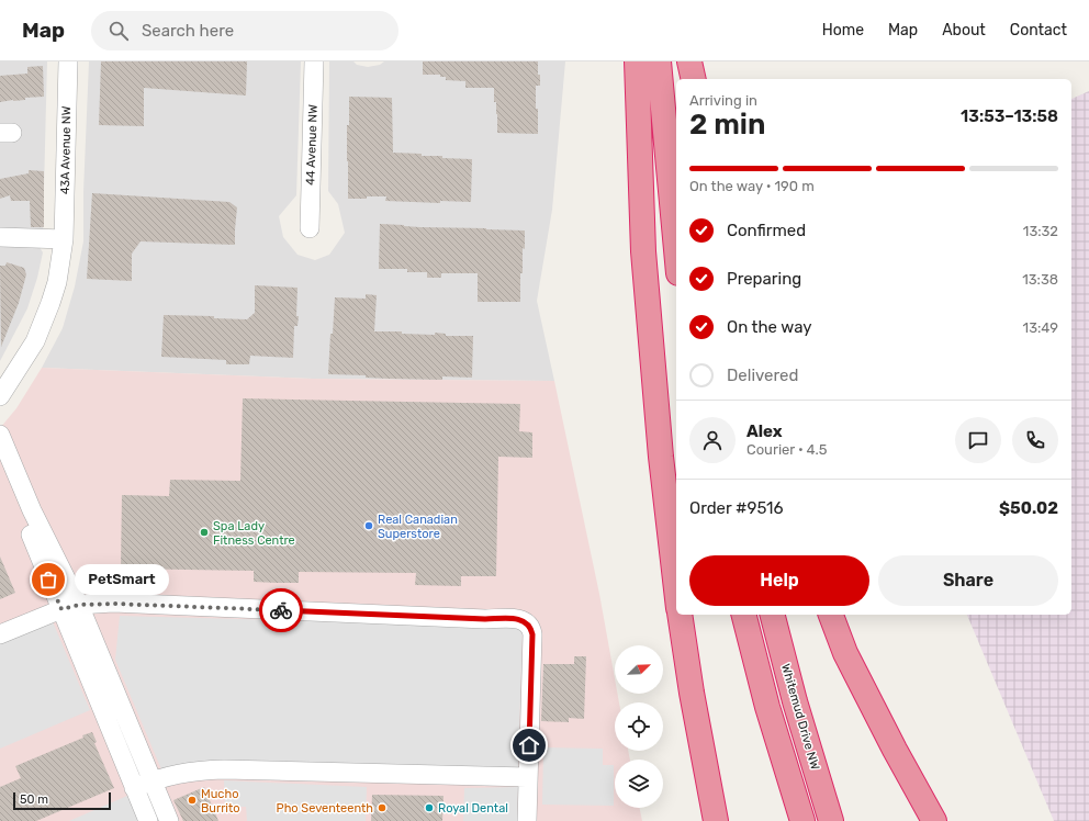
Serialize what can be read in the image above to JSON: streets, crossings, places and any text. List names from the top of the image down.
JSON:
{
  "streets": {
    "highway": ["Whitemud Drive NW"],
    "street": ["44 Avenue NW", "43A Avenue NW"]
  },
  "places": [
    "Real Canadian Superstore",
    "Spa Lady Fitness Centre",
    "PetSmart",
    "Mucho Burrito",
    "Pho Seventeenth",
    "Royal Dental"
  ],
  "scale_bar": "50 m",
  "north": "top right",
  "page": {
    "header": "Map",
    "search": "Search here",
    "nav": [
      "Home",
      "Map",
      "About",
      "Contact"
    ],
    "heading": ["2 min", "Arriving in", "13:53–13:58"],
    "panel": [
      "Alex",
      "Courier · 4.5",
      "Order #9516",
      "$50.02"
    ],
    "bar": "On the way · 190 m",
    "list": [
      ["Confirmed", "13:32"],
      ["Preparing", "13:38"],
      ["On the way", "13:49"],
      "Delivered"
    ],
    "buttons": ["Help", "Share"],
    "bubble": "PetSmart",
    "scale": "50 m"
  }
}
